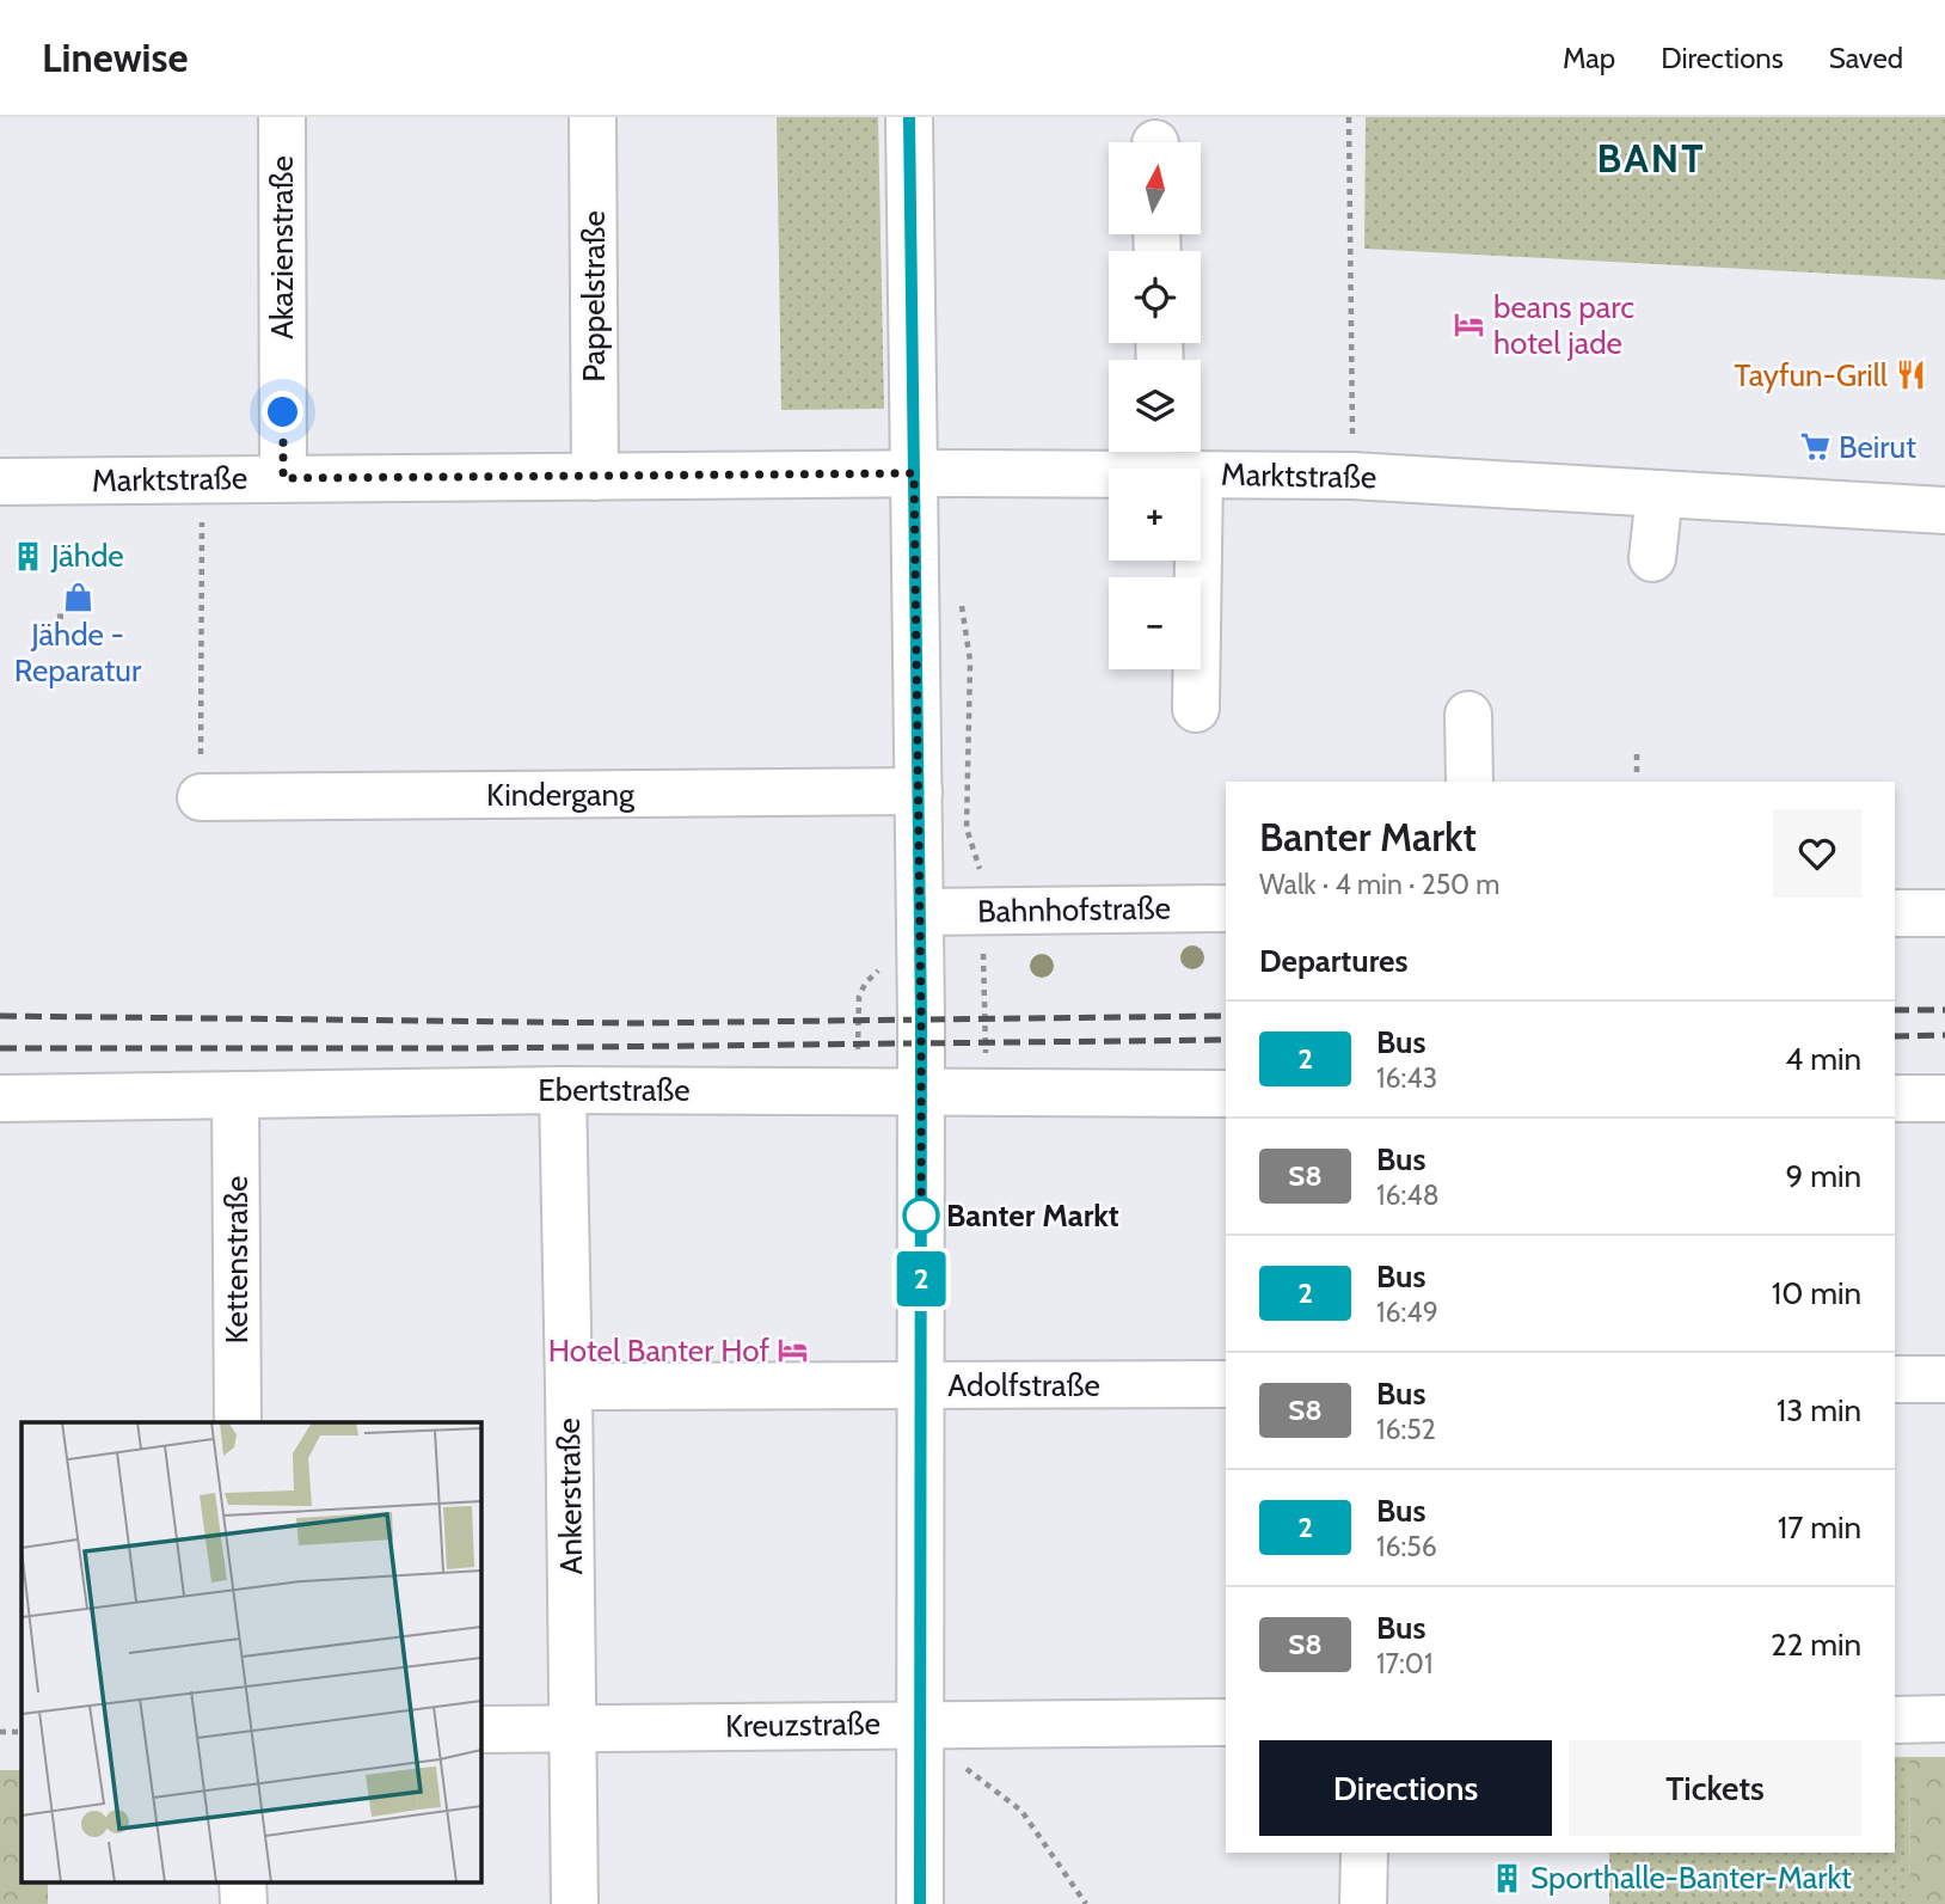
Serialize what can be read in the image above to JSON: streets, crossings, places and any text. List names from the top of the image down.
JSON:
{
  "streets": {
    "street": [
      "Akazienstraße",
      "Pappelstraße",
      "Marktstraße",
      "Kindergang",
      "Bahnhofstraße",
      "Ebertstraße",
      "Kettenstraße",
      "Adolfstraße",
      "Ankerstraße",
      "Kreuzstraße"
    ]
  },
  "crossings": [
    ["Akazienstraße", "Marktstraße"],
    ["Pappelstraße", "Marktstraße"],
    ["Ebertstraße", "Kettenstraße"],
    ["Ebertstraße", "Ankerstraße"],
    ["Adolfstraße", "Ankerstraße"],
    ["Ankerstraße", "Kreuzstraße"]
  ],
  "districts": ["BANT"],
  "places": {
    "hotel": ["beans parc hotel jade", "Hotel Banter Hof"],
    "restaurant": ["Tayfun-Grill"],
    "supermarket": ["Beirut"],
    "building": ["Jähde", "Sporthalle-Banter-Markt"],
    "shop": ["Jähde - Reparatur"],
    "other": ["Banter Markt"]
  },
  "lines": ["bus line 2"],
  "north": "top",
  "page": {
    "header": "Linewise",
    "nav": ["Map", "Directions", "Saved"],
    "on_map": "2",
    "map_buttons": ["+", "−"],
    "heading": [
      ["Banter Markt", "Walk · 4 min · 250 m"],
      "Departures"
    ],
    "list": [
      {
        "mark": "2",
        "name": "Bus",
        "note": "16:43",
        "value": "4 min"
      },
      {
        "mark": "S8",
        "name": "Bus",
        "note": "16:48",
        "value": "9 min"
      },
      {
        "mark": "2",
        "name": "Bus",
        "note": "16:49",
        "value": "10 min"
      },
      {
        "mark": "S8",
        "name": "Bus",
        "note": "16:52",
        "value": "13 min"
      },
      {
        "mark": "2",
        "name": "Bus",
        "note": "16:56",
        "value": "17 min"
      },
      {
        "mark": "S8",
        "name": "Bus",
        "note": "17:01",
        "value": "22 min"
      }
    ],
    "buttons": ["Directions", "Tickets"]
  }
}
